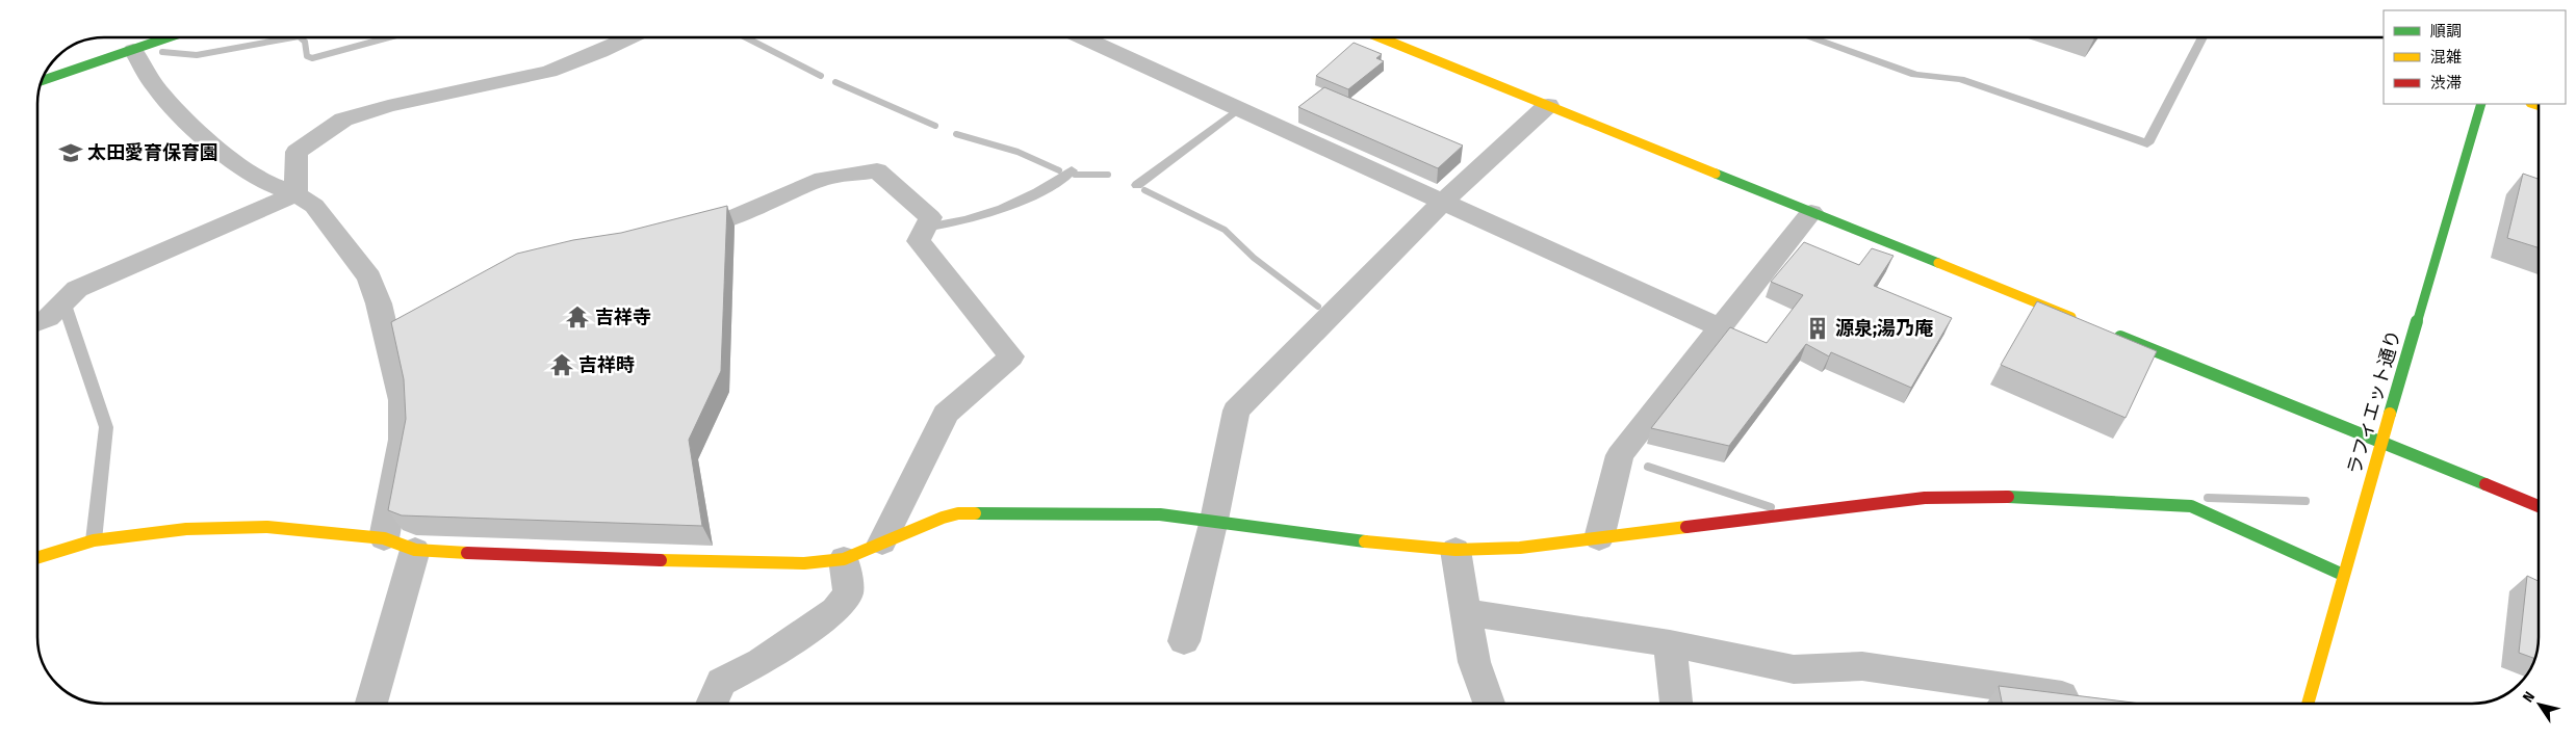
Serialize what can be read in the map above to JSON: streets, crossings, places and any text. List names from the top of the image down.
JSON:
{
  "streets": {
    "street": ["ラフィエット通り"]
  },
  "places": {
    "school or university": ["太田愛育保育園"],
    "temple": ["吉祥寺", "吉祥時"],
    "building": ["源泉;湯乃庵"]
  },
  "legend": ["順調", "混雑", "渋滞"],
  "north": "top left"
}
